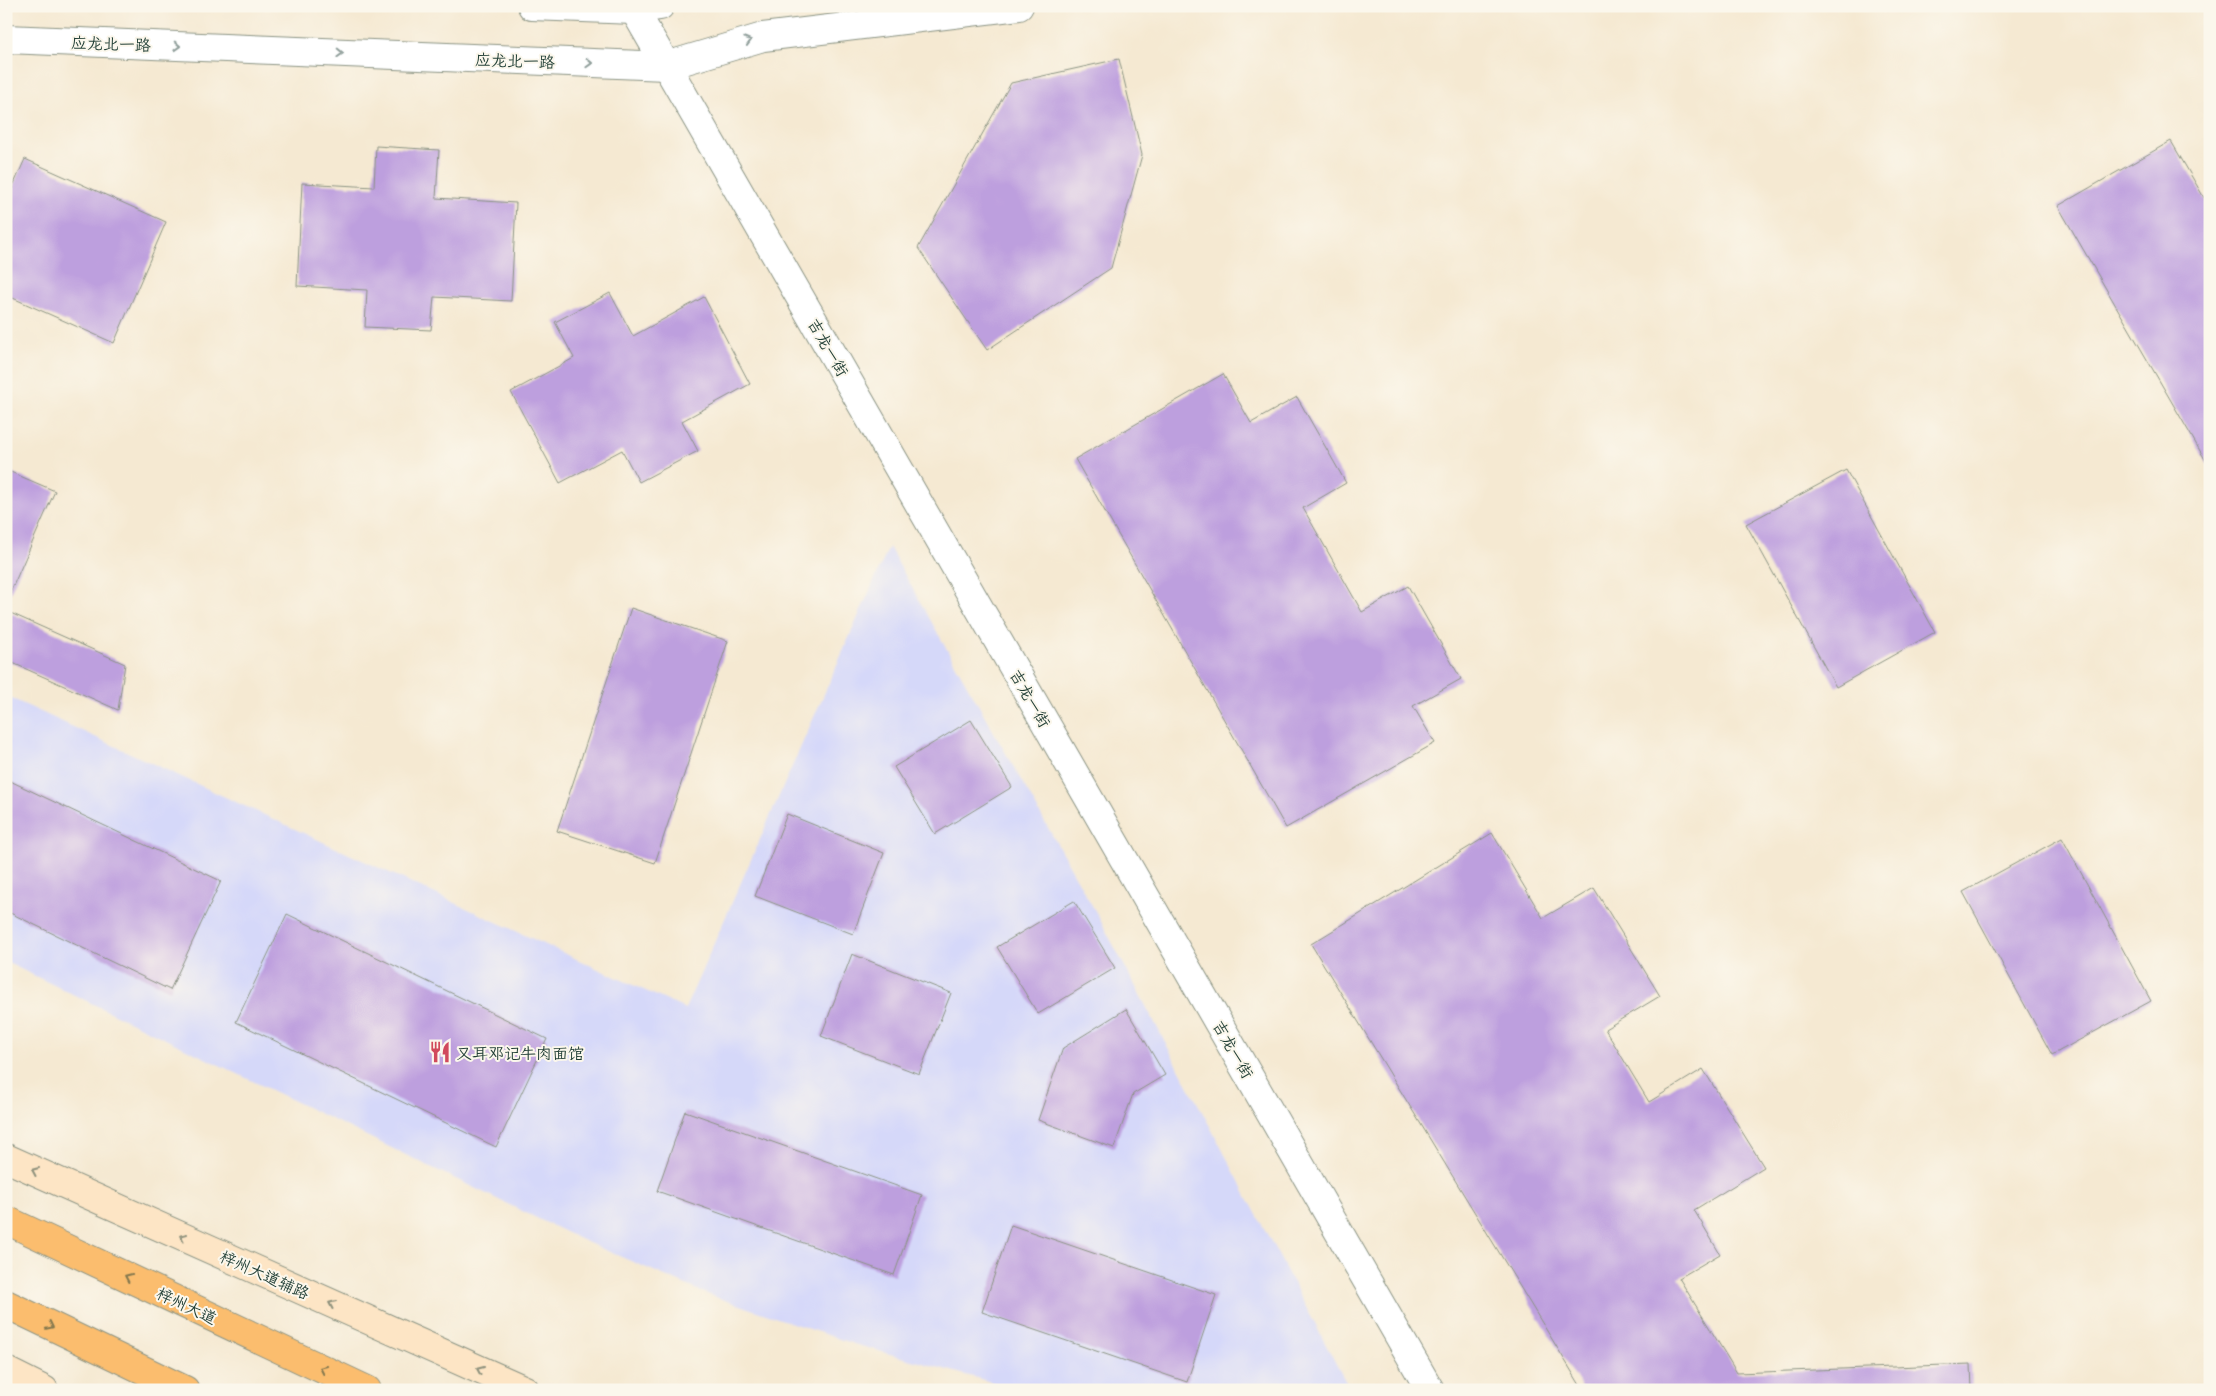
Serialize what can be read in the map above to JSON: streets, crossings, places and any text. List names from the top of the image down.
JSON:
{
  "streets": {
    "highway": ["梓州大道"],
    "main road": ["梓州大道辅路"],
    "street": ["应龙北一路", "吉龙一街"]
  },
  "crossings": [
    ["应龙北一路", "吉龙一街"]
  ],
  "one_way": ["应龙北一路", "梓州大道辅路"],
  "places": {
    "restaurant": ["又耳邓记牛肉面馆"]
  }
}
